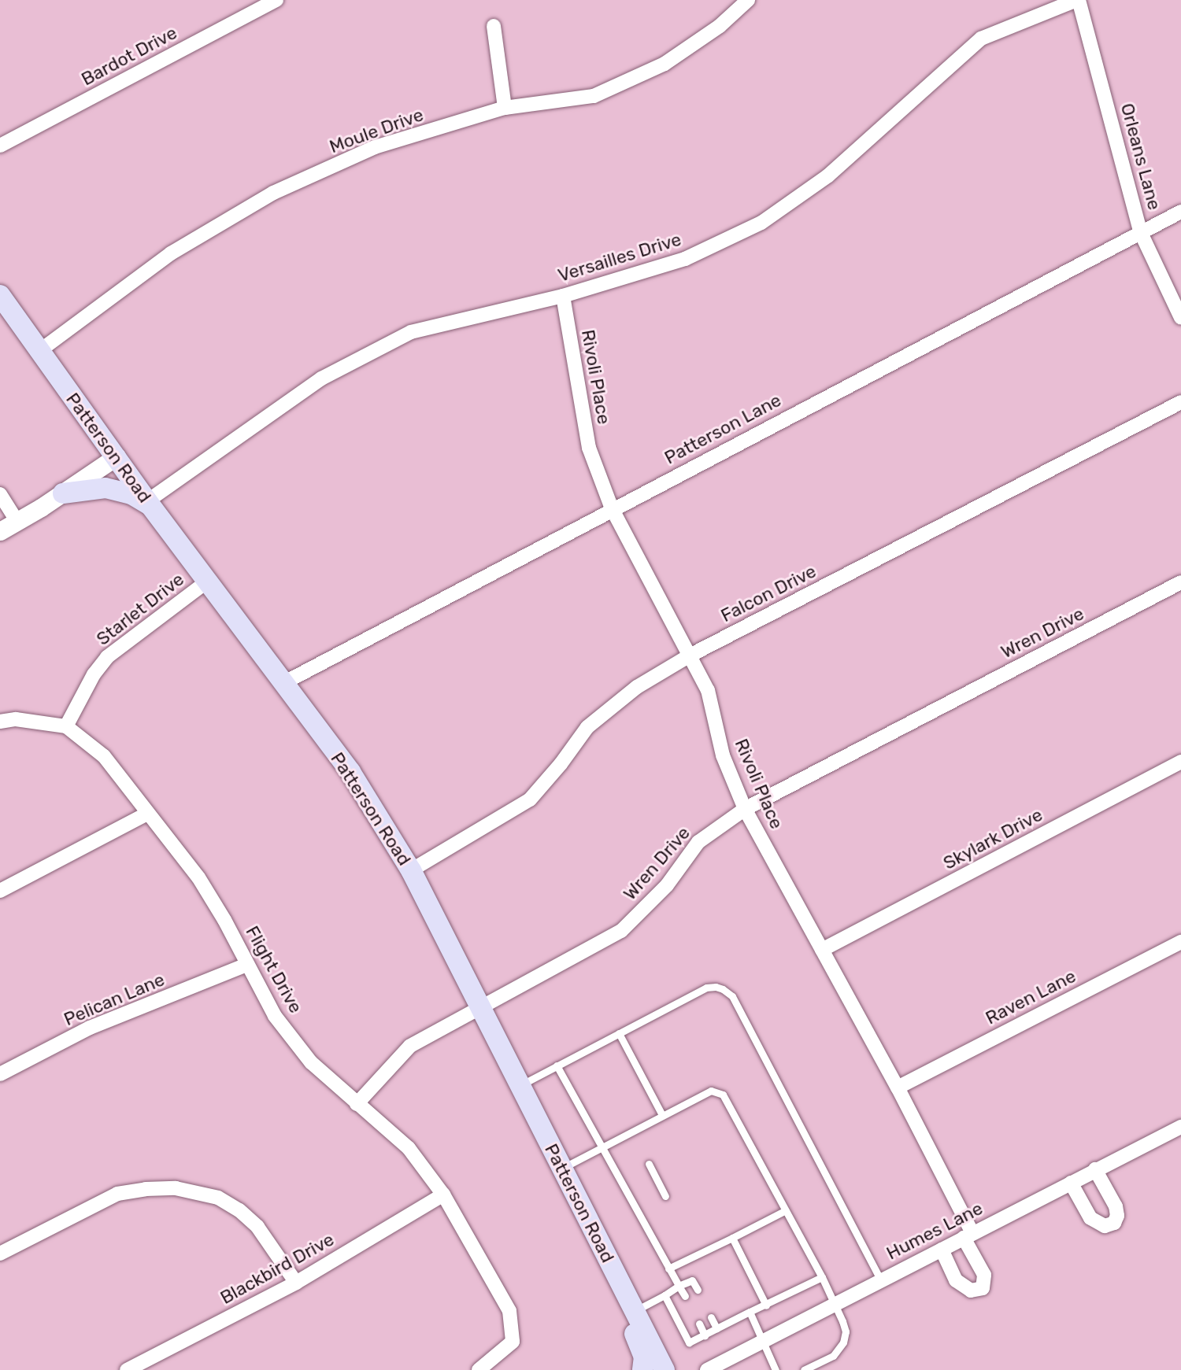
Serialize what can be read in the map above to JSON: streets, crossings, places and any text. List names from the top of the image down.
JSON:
{
  "streets": {
    "main road": ["Patterson Road"],
    "street": [
      "Bardot Drive",
      "Moule Drive",
      "Orleans Lane",
      "Versailles Drive",
      "Rivoli Place",
      "Patterson Lane",
      "Falcon Drive",
      "Starlet Drive",
      "Wren Drive",
      "Skylark Drive",
      "Flight Drive",
      "Raven Lane",
      "Pelican Lane",
      "Humes Lane",
      "Blackbird Drive"
    ]
  },
  "crossings": [
    ["Moule Drive", "Patterson Road"],
    ["Orleans Lane", "Versailles Drive"],
    ["Orleans Lane", "Patterson Lane"],
    ["Versailles Drive", "Rivoli Place"],
    ["Versailles Drive", "Patterson Road"],
    ["Rivoli Place", "Patterson Lane"],
    ["Rivoli Place", "Falcon Drive"],
    ["Rivoli Place", "Wren Drive"],
    ["Rivoli Place", "Skylark Drive"],
    ["Rivoli Place", "Raven Lane"],
    ["Rivoli Place", "Humes Lane"],
    ["Patterson Lane", "Patterson Road"],
    ["Patterson Road", "Falcon Drive"],
    ["Patterson Road", "Starlet Drive"],
    ["Patterson Road", "Wren Drive"],
    ["Starlet Drive", "Flight Drive"],
    ["Wren Drive", "Flight Drive"],
    ["Flight Drive", "Pelican Lane"],
    ["Flight Drive", "Blackbird Drive"]
  ]
}
